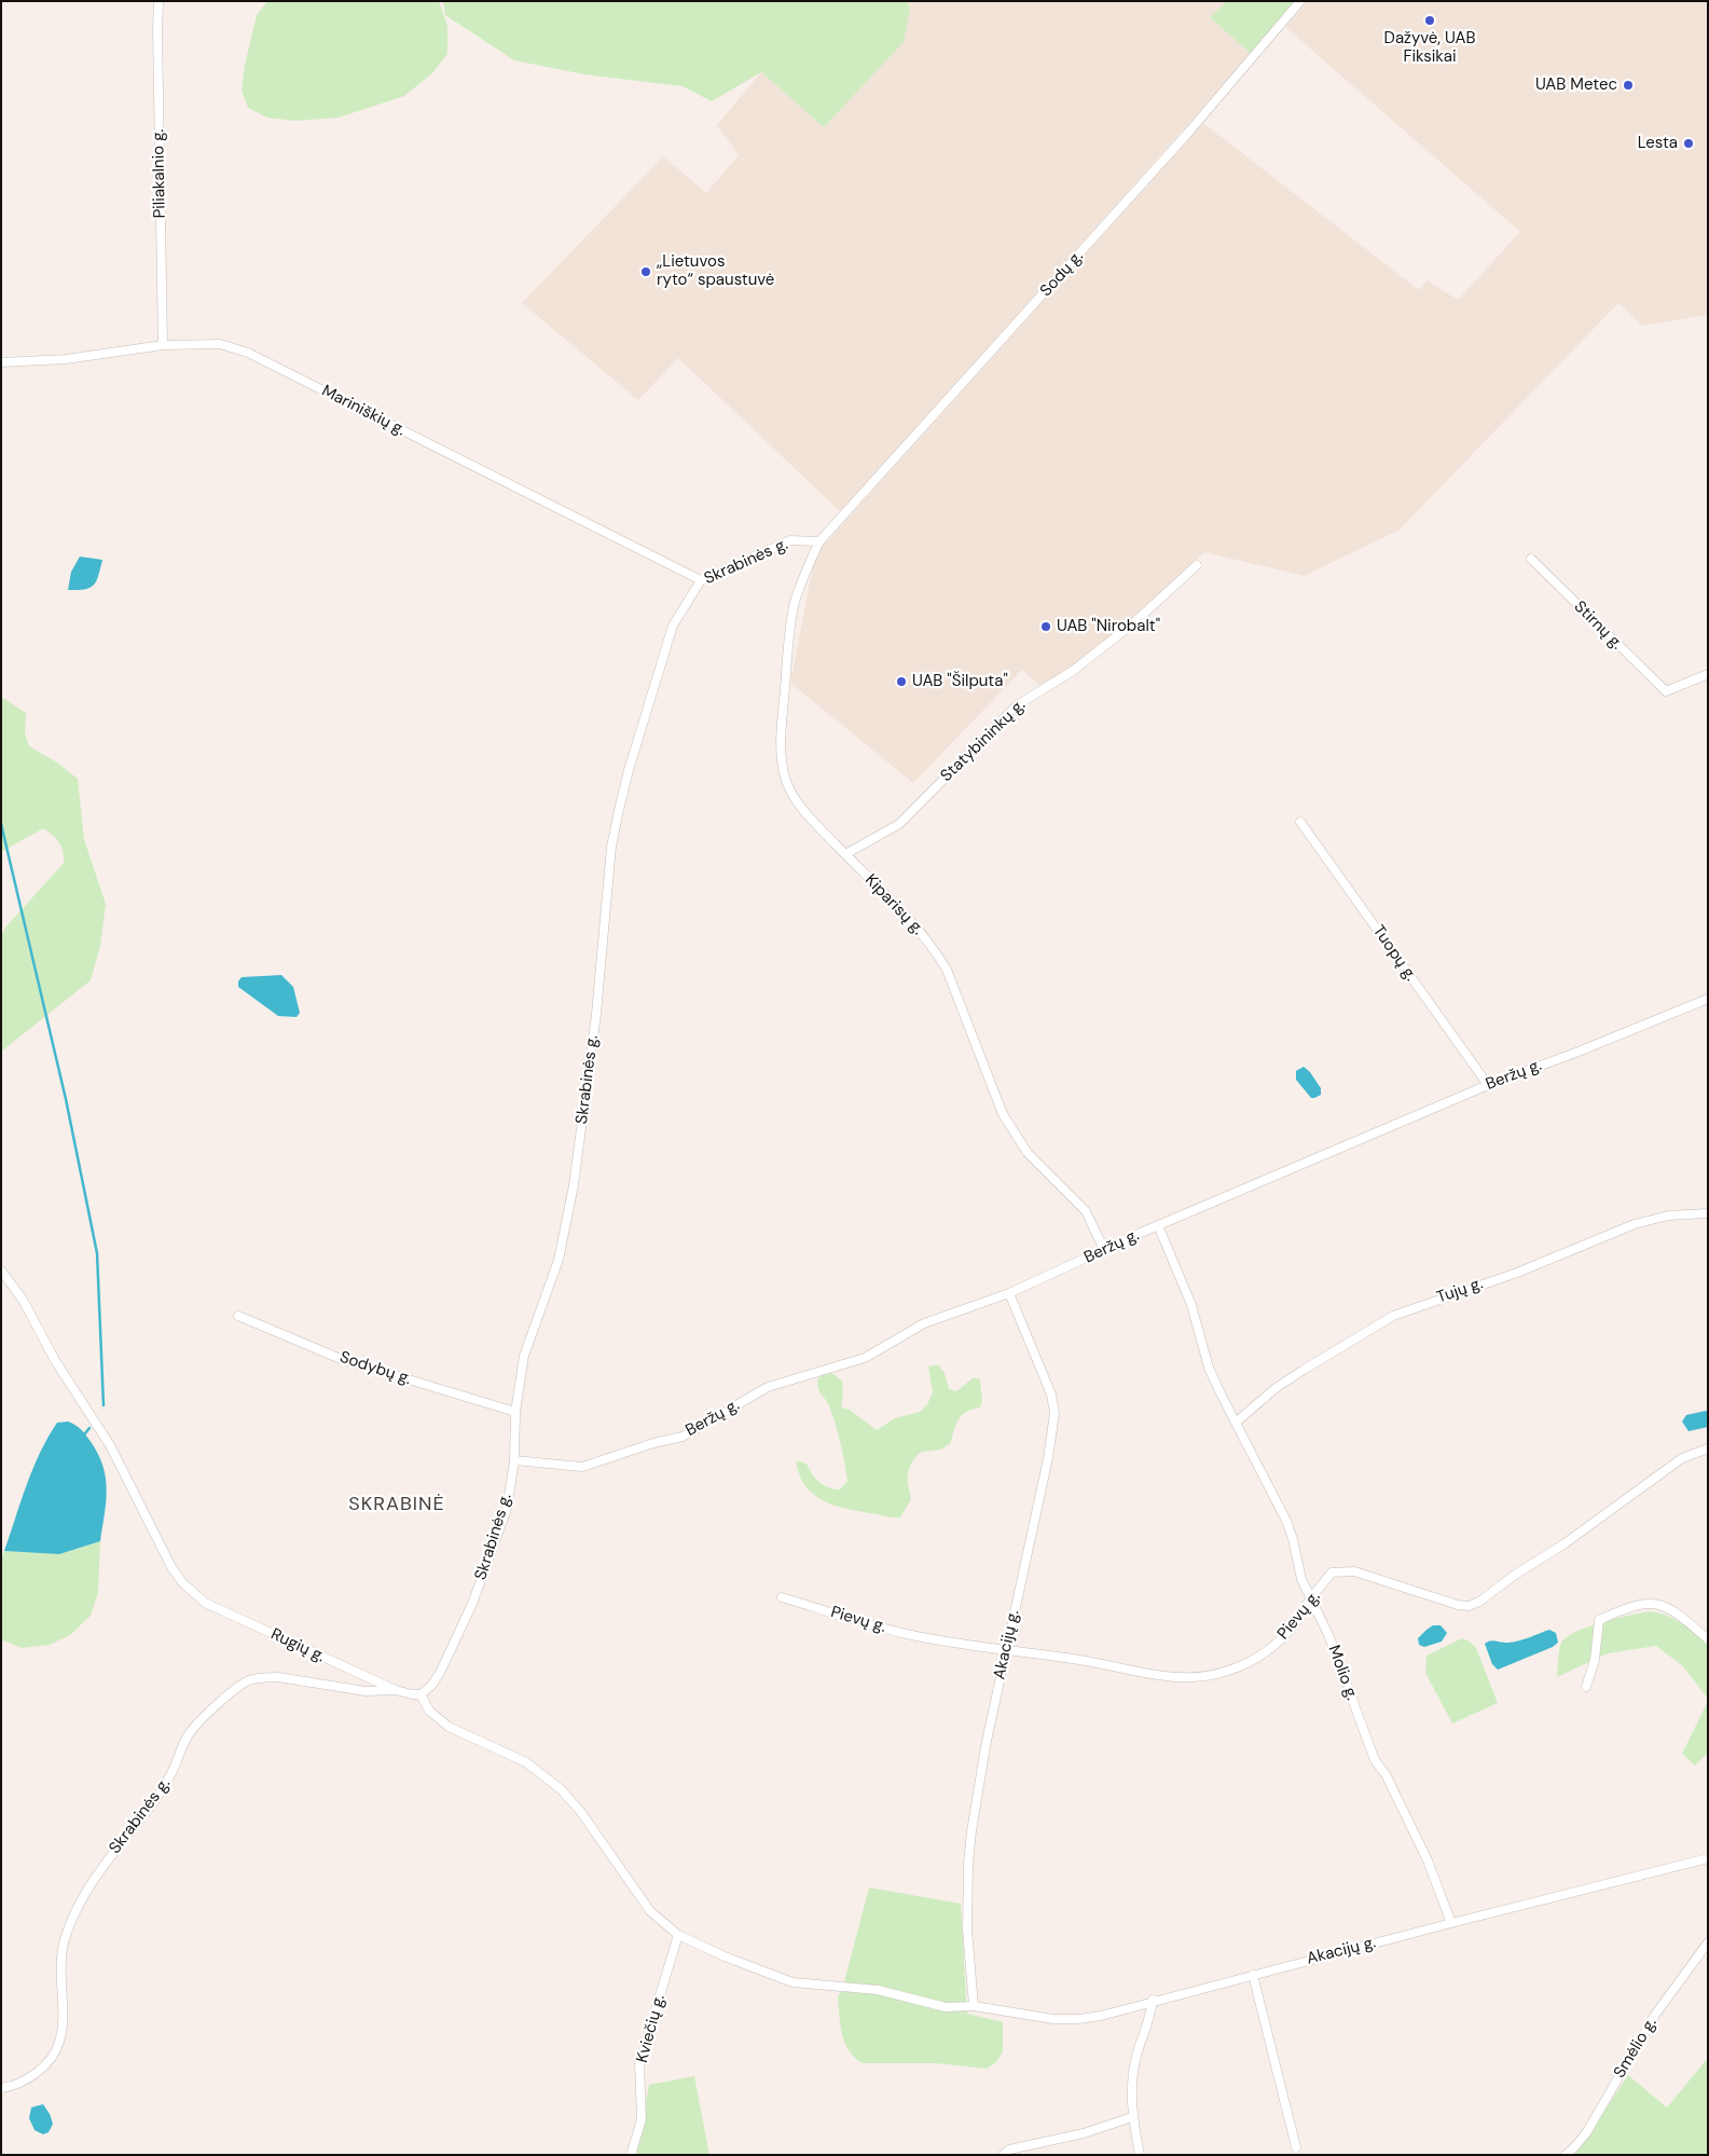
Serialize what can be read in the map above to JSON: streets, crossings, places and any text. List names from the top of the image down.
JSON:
{
  "streets": {
    "street": [
      "Piliakalnio g.",
      "Sodų g.",
      "Mariniškių g.",
      "Skrabinės g.",
      "Stirnų g.",
      "Statybininkų g.",
      "Kiparisų g.",
      "Tuopų g.",
      "Beržų g.",
      "Tujų g.",
      "Sodybų g.",
      "Pievų g.",
      "Akacijų g.",
      "Rugių g.",
      "Molio g.",
      "Kviečių g.",
      "Smėlio g."
    ]
  },
  "crossings": [
    ["Piliakalnio g.", "Mariniškių g."],
    ["Sodų g.", "Skrabinės g."],
    ["Sodų g.", "Kiparisų g."],
    ["Mariniškių g.", "Skrabinės g."],
    ["Skrabinės g.", "Kiparisų g."],
    ["Skrabinės g.", "Beržų g."],
    ["Skrabinės g.", "Sodybų g."],
    ["Skrabinės g.", "Rugių g."],
    ["Statybininkų g.", "Kiparisų g."],
    ["Kiparisų g.", "Beržų g."],
    ["Tuopų g.", "Beržų g."],
    ["Beržų g.", "Akacijų g."],
    ["Beržų g.", "Molio g."],
    ["Tujų g.", "Molio g."],
    ["Pievų g.", "Akacijų g."],
    ["Pievų g.", "Molio g."],
    ["Akacijų g.", "Molio g."],
    ["Akacijų g.", "Kviečių g."]
  ],
  "districts": ["SKRABINĖ"],
  "places": [
    "Dažyvė, UAB Fiksikai",
    "UAB Metec",
    "Lesta",
    "„Lietuvos ryto“ spaustuvė",
    "UAB \"Nirobalt\"",
    "UAB \"Šilputa\""
  ]
}
